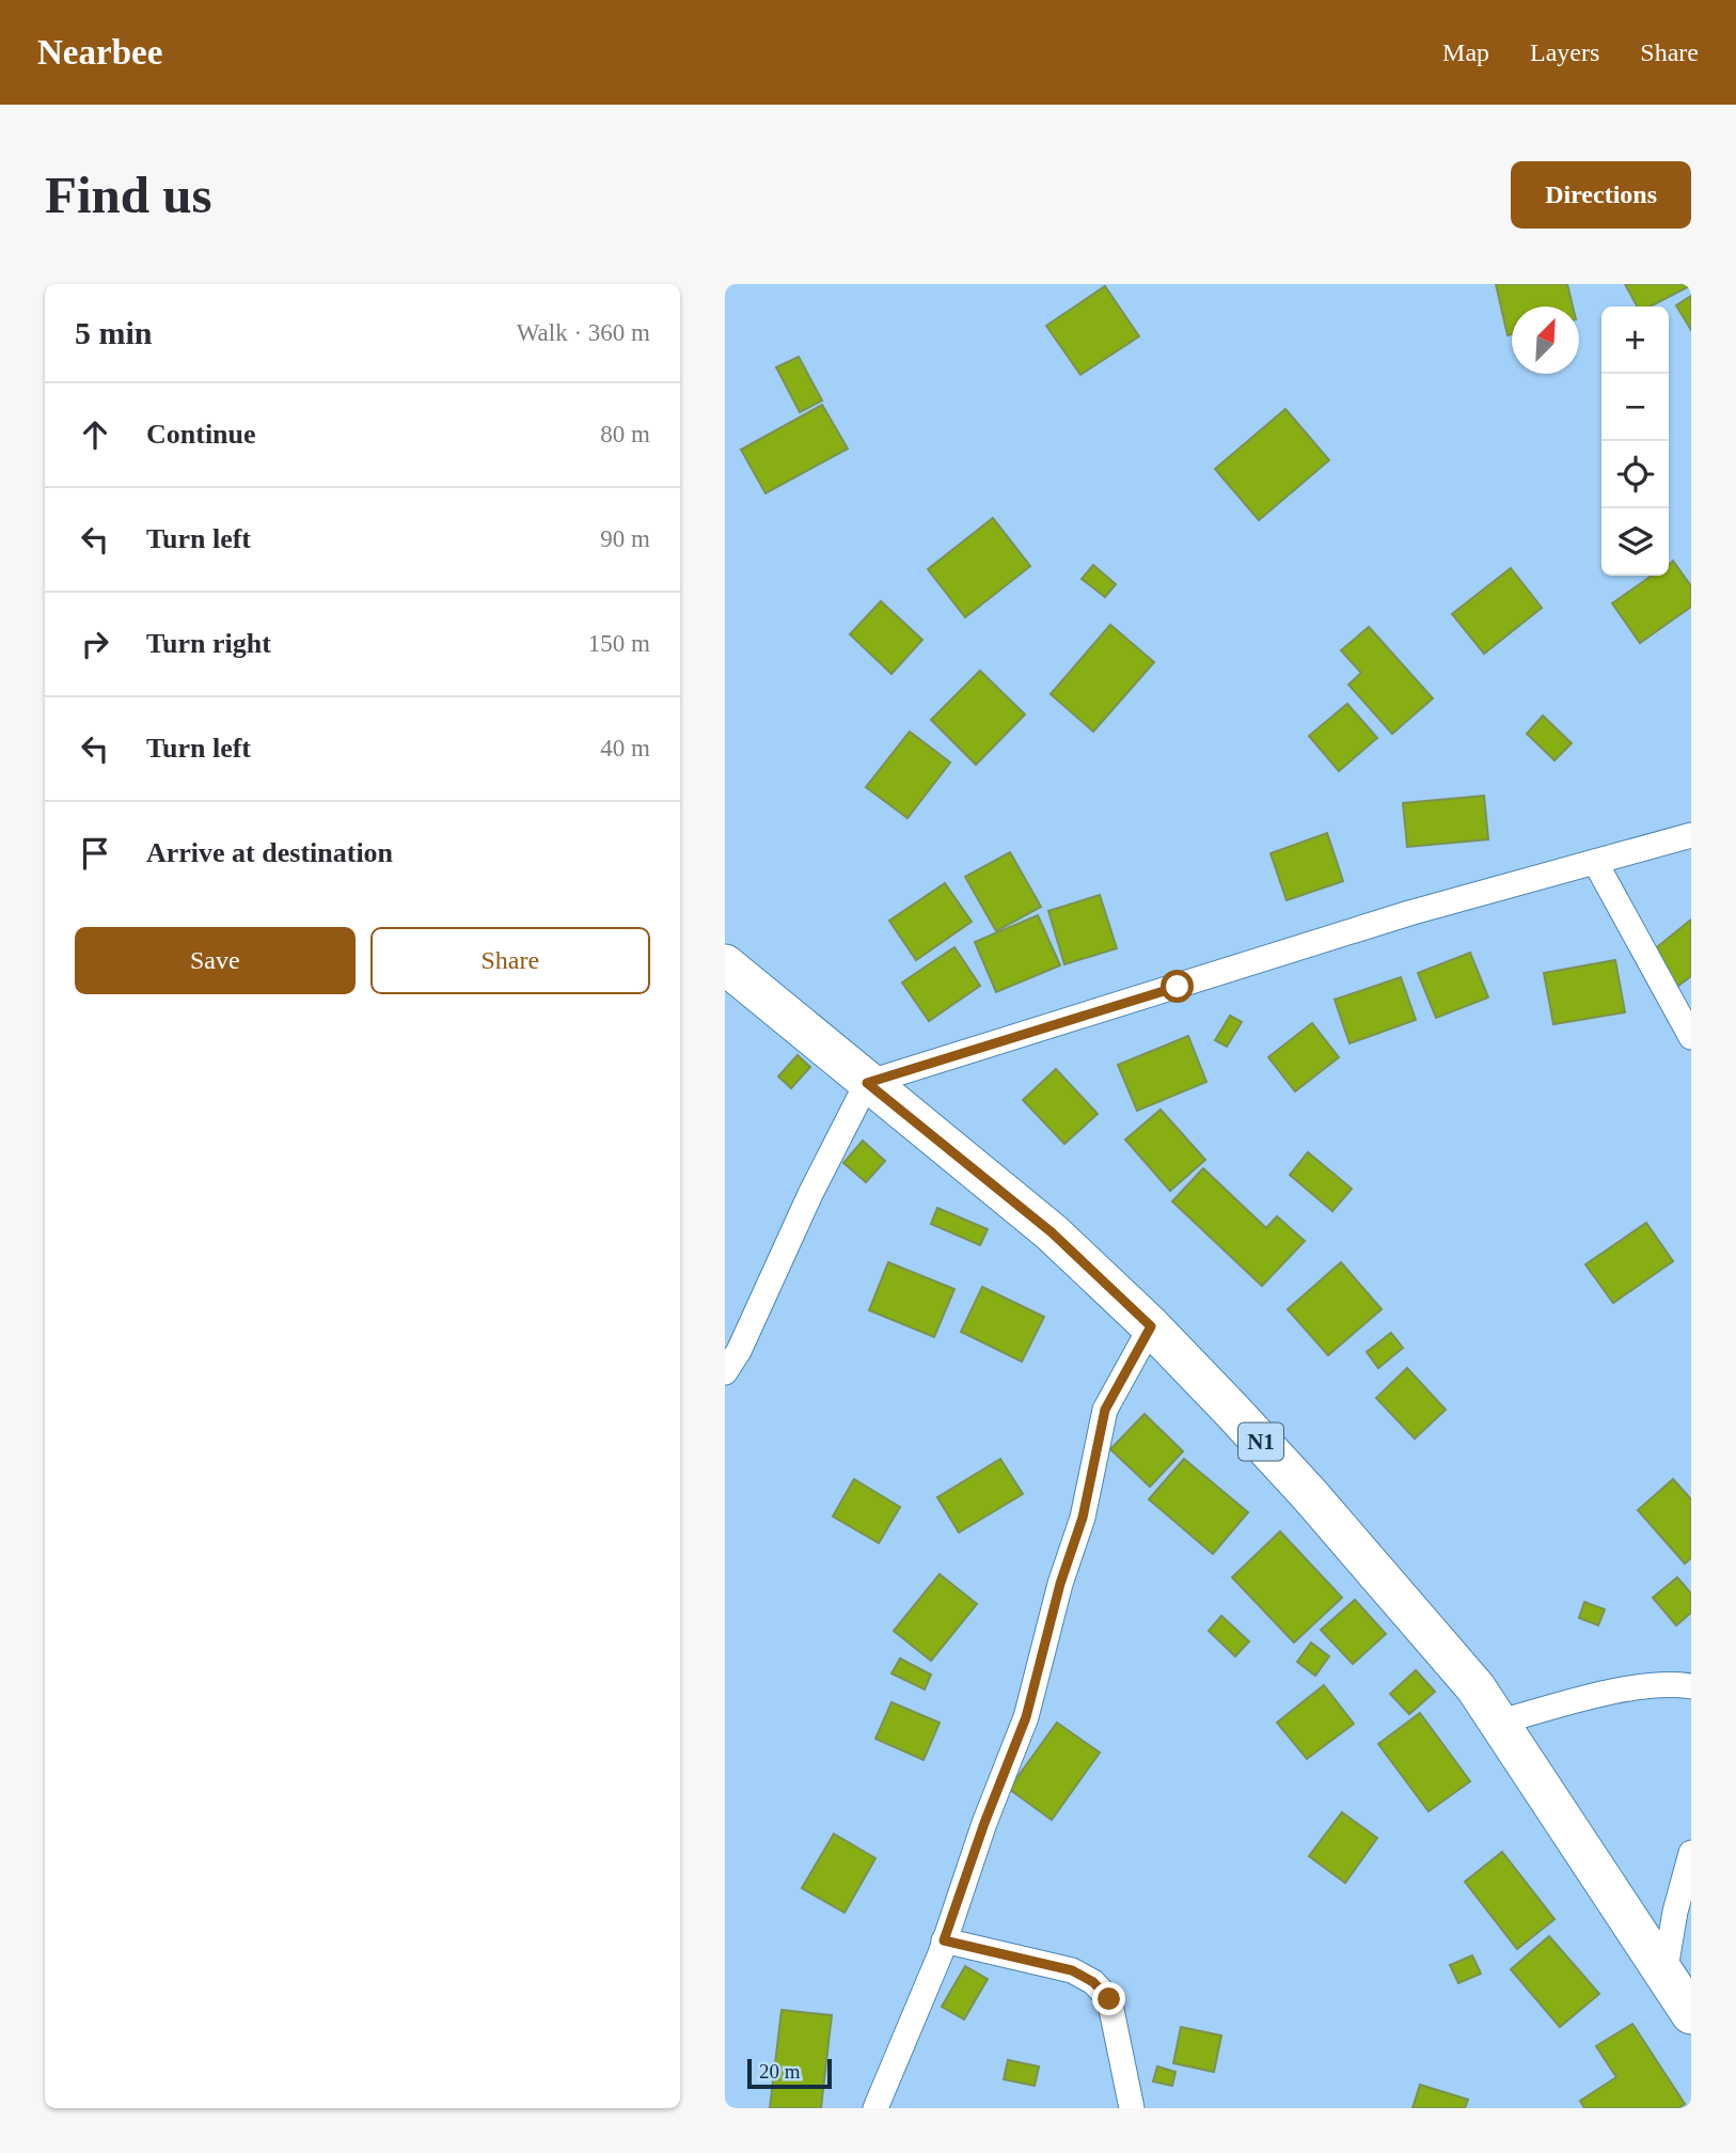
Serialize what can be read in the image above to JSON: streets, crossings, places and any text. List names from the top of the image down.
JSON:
{
  "streets": {
    "main road": ["N1"]
  },
  "scale_bar": "20 m",
  "north": "top right",
  "page": {
    "header": "Nearbee",
    "nav": ["Map", "Layers", "Share"],
    "buttons": [
      "Directions",
      ["Save", "Share"]
    ],
    "title": "Find us",
    "heading": ["5 min", "Walk · 360 m"],
    "map_buttons": ["+", "−"],
    "list": [
      ["Continue", "80 m"],
      ["Turn left", "90 m"],
      ["Turn right", "150 m"],
      ["Turn left", "40 m"],
      "Arrive at destination"
    ],
    "scale": "20 m"
  }
}
